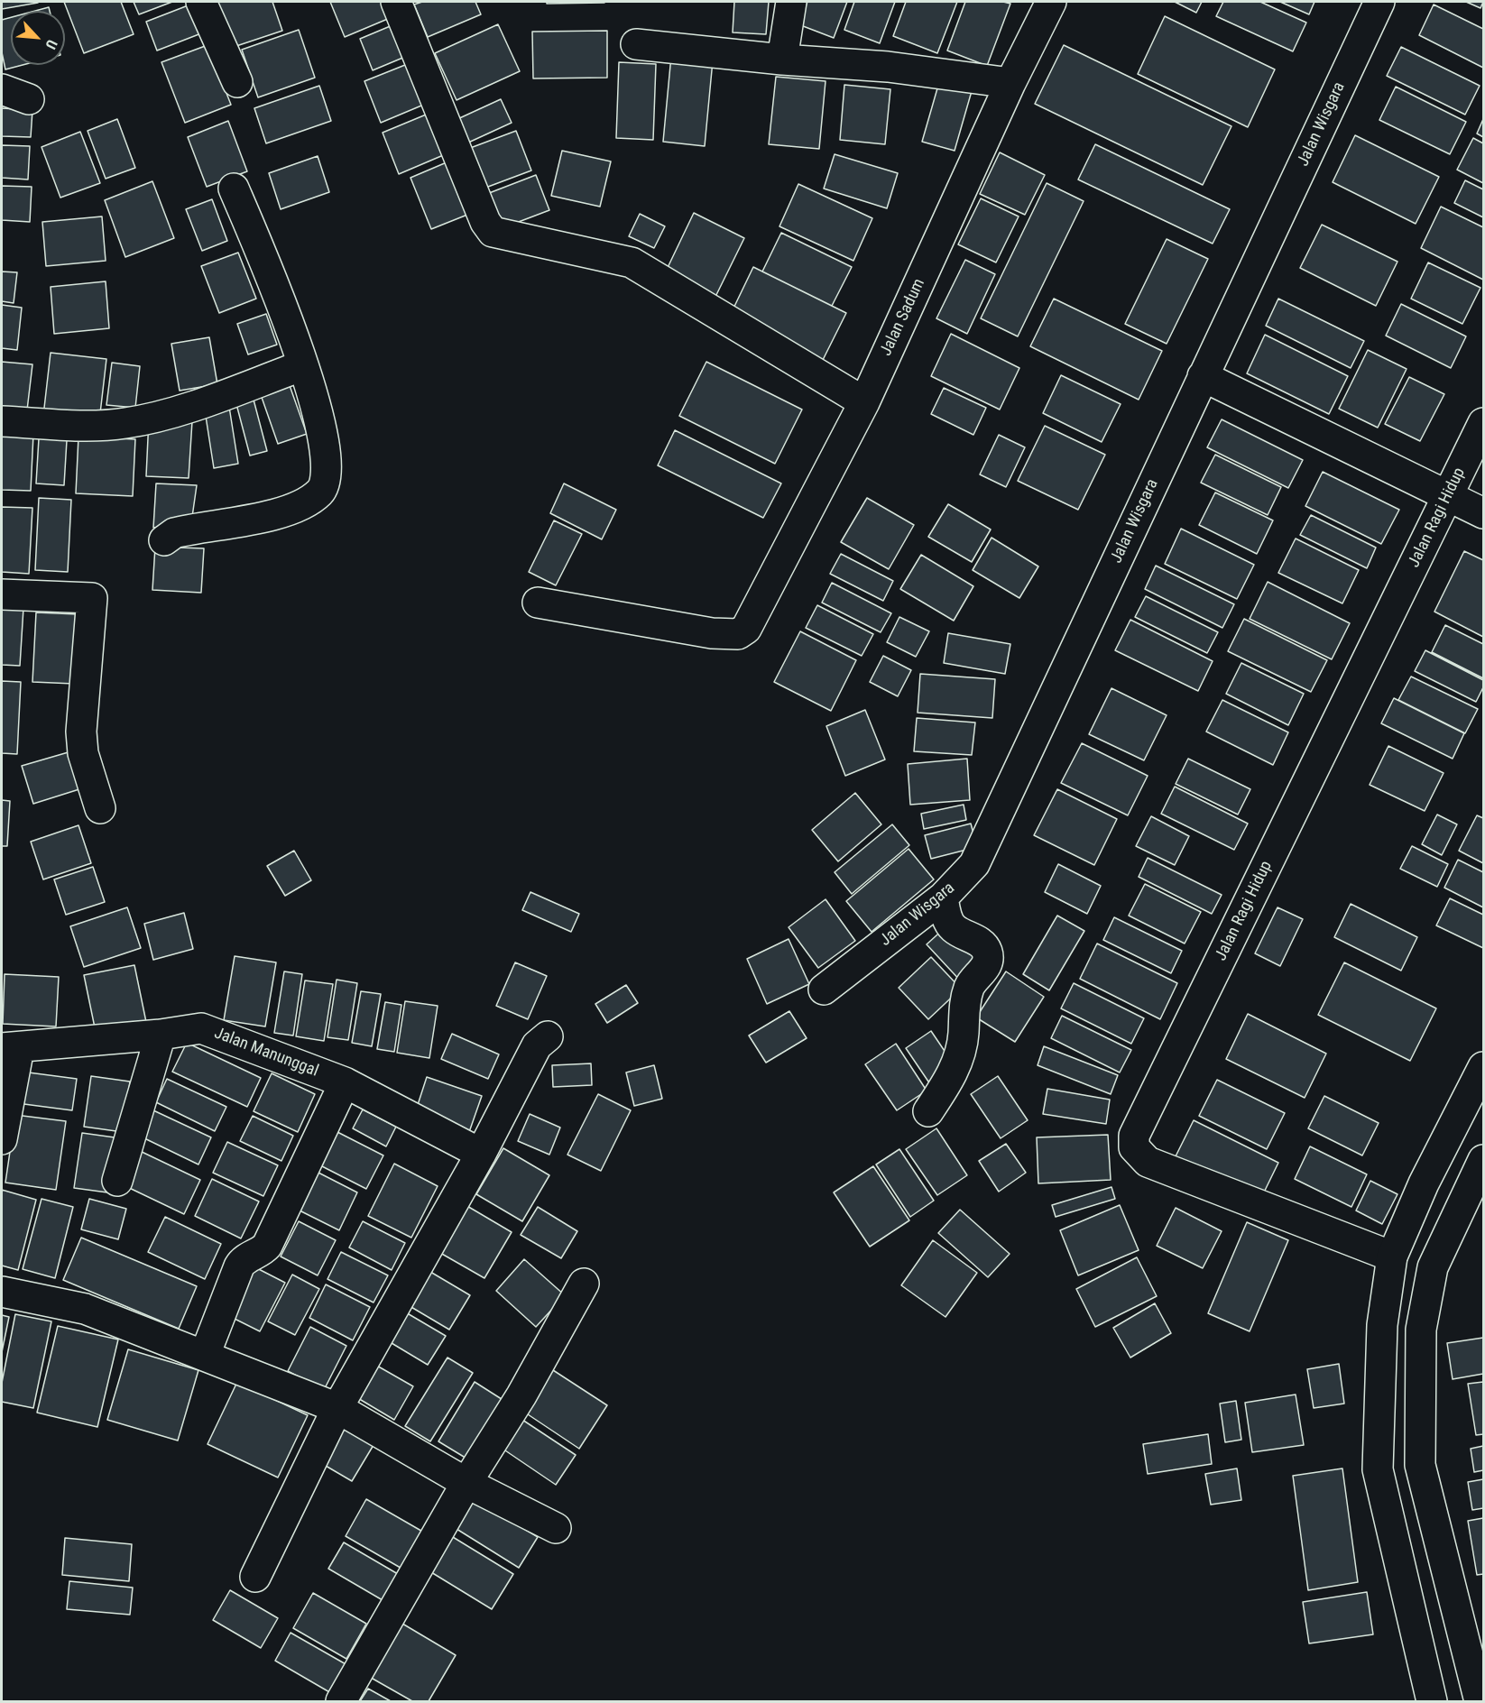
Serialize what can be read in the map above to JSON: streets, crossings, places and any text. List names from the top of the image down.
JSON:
{
  "streets": {
    "main road": [
      "Jalan Wisgara",
      "Jalan Sadum",
      "Jalan Ragi Hidup",
      "Jalan Manunggal"
    ]
  },
  "north": "bottom right"
}
